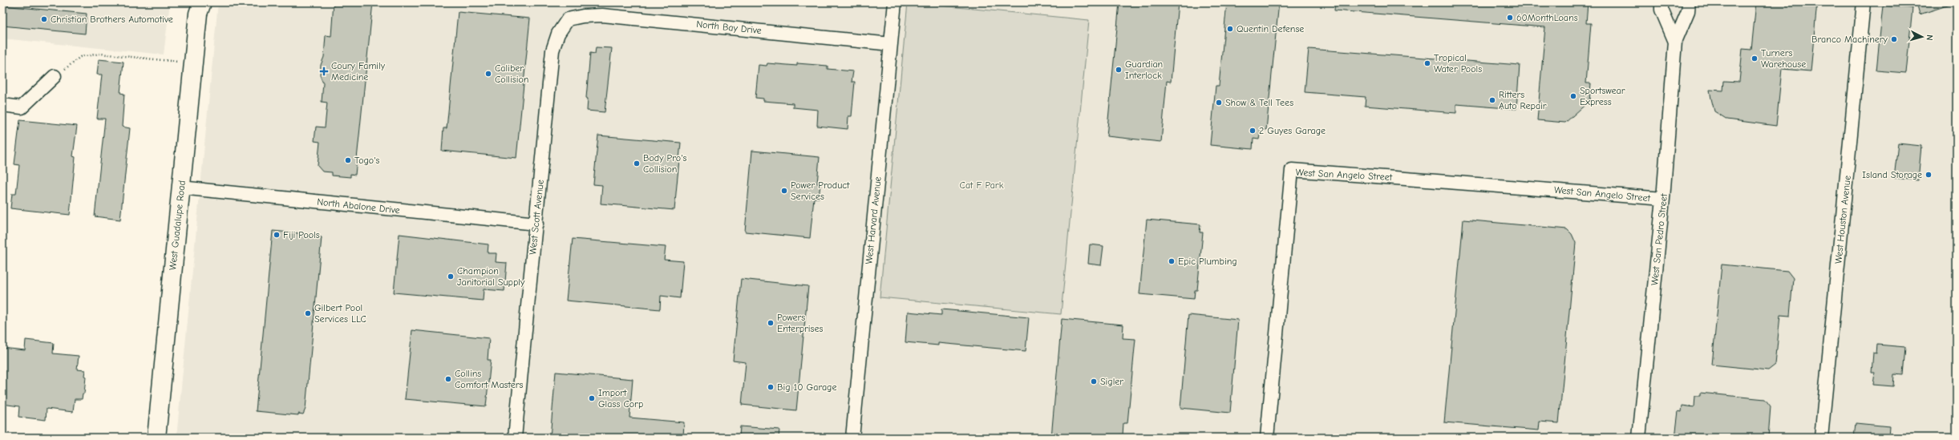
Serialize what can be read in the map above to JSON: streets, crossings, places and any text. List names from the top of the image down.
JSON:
{
  "streets": {
    "main road": ["West Guadalupe Road"],
    "street": [
      "North Bay Drive",
      "West San Angelo Street",
      "North Abalone Drive",
      "West Scott Avenue",
      "West Houston Avenue",
      "West Harvard Avenue",
      "West San Pedro Street"
    ]
  },
  "crossings": [
    ["North Bay Drive", "West Scott Avenue"],
    ["North Bay Drive", "West Harvard Avenue"],
    ["West San Angelo Street", "West San Pedro Street"],
    ["North Abalone Drive", "West Scott Avenue"],
    ["North Abalone Drive", "West Guadalupe Road"]
  ],
  "parks": ["Cat F Park"],
  "places": {
    "other": [
      "60MonthLoans",
      "Christian Brothers Automotive",
      "Quentin Defense",
      "Branco Machinery",
      "Turners Warehouse",
      "Tropical Water Pools",
      "Guardian Interlock",
      "Caliber Collision",
      "Sportswear Express",
      "Ritters Auto Repair",
      "Show & Tell Tees",
      "2 Guyes Garage",
      "Togo's",
      "Body Pro's Collision",
      "Island Storage",
      "Power Product Services",
      "Fiji Pools",
      "Epic Plumbing",
      "Champion Janitorial Supply",
      "Gilbert Pool Services LLC",
      "Powers Enterprises",
      "Collins Comfort Masters",
      "Sigler",
      "Big 10 Garage",
      "Import Glass Corp"
    ],
    "health": ["Coury Family Medicine"]
  },
  "north": "right"
}
